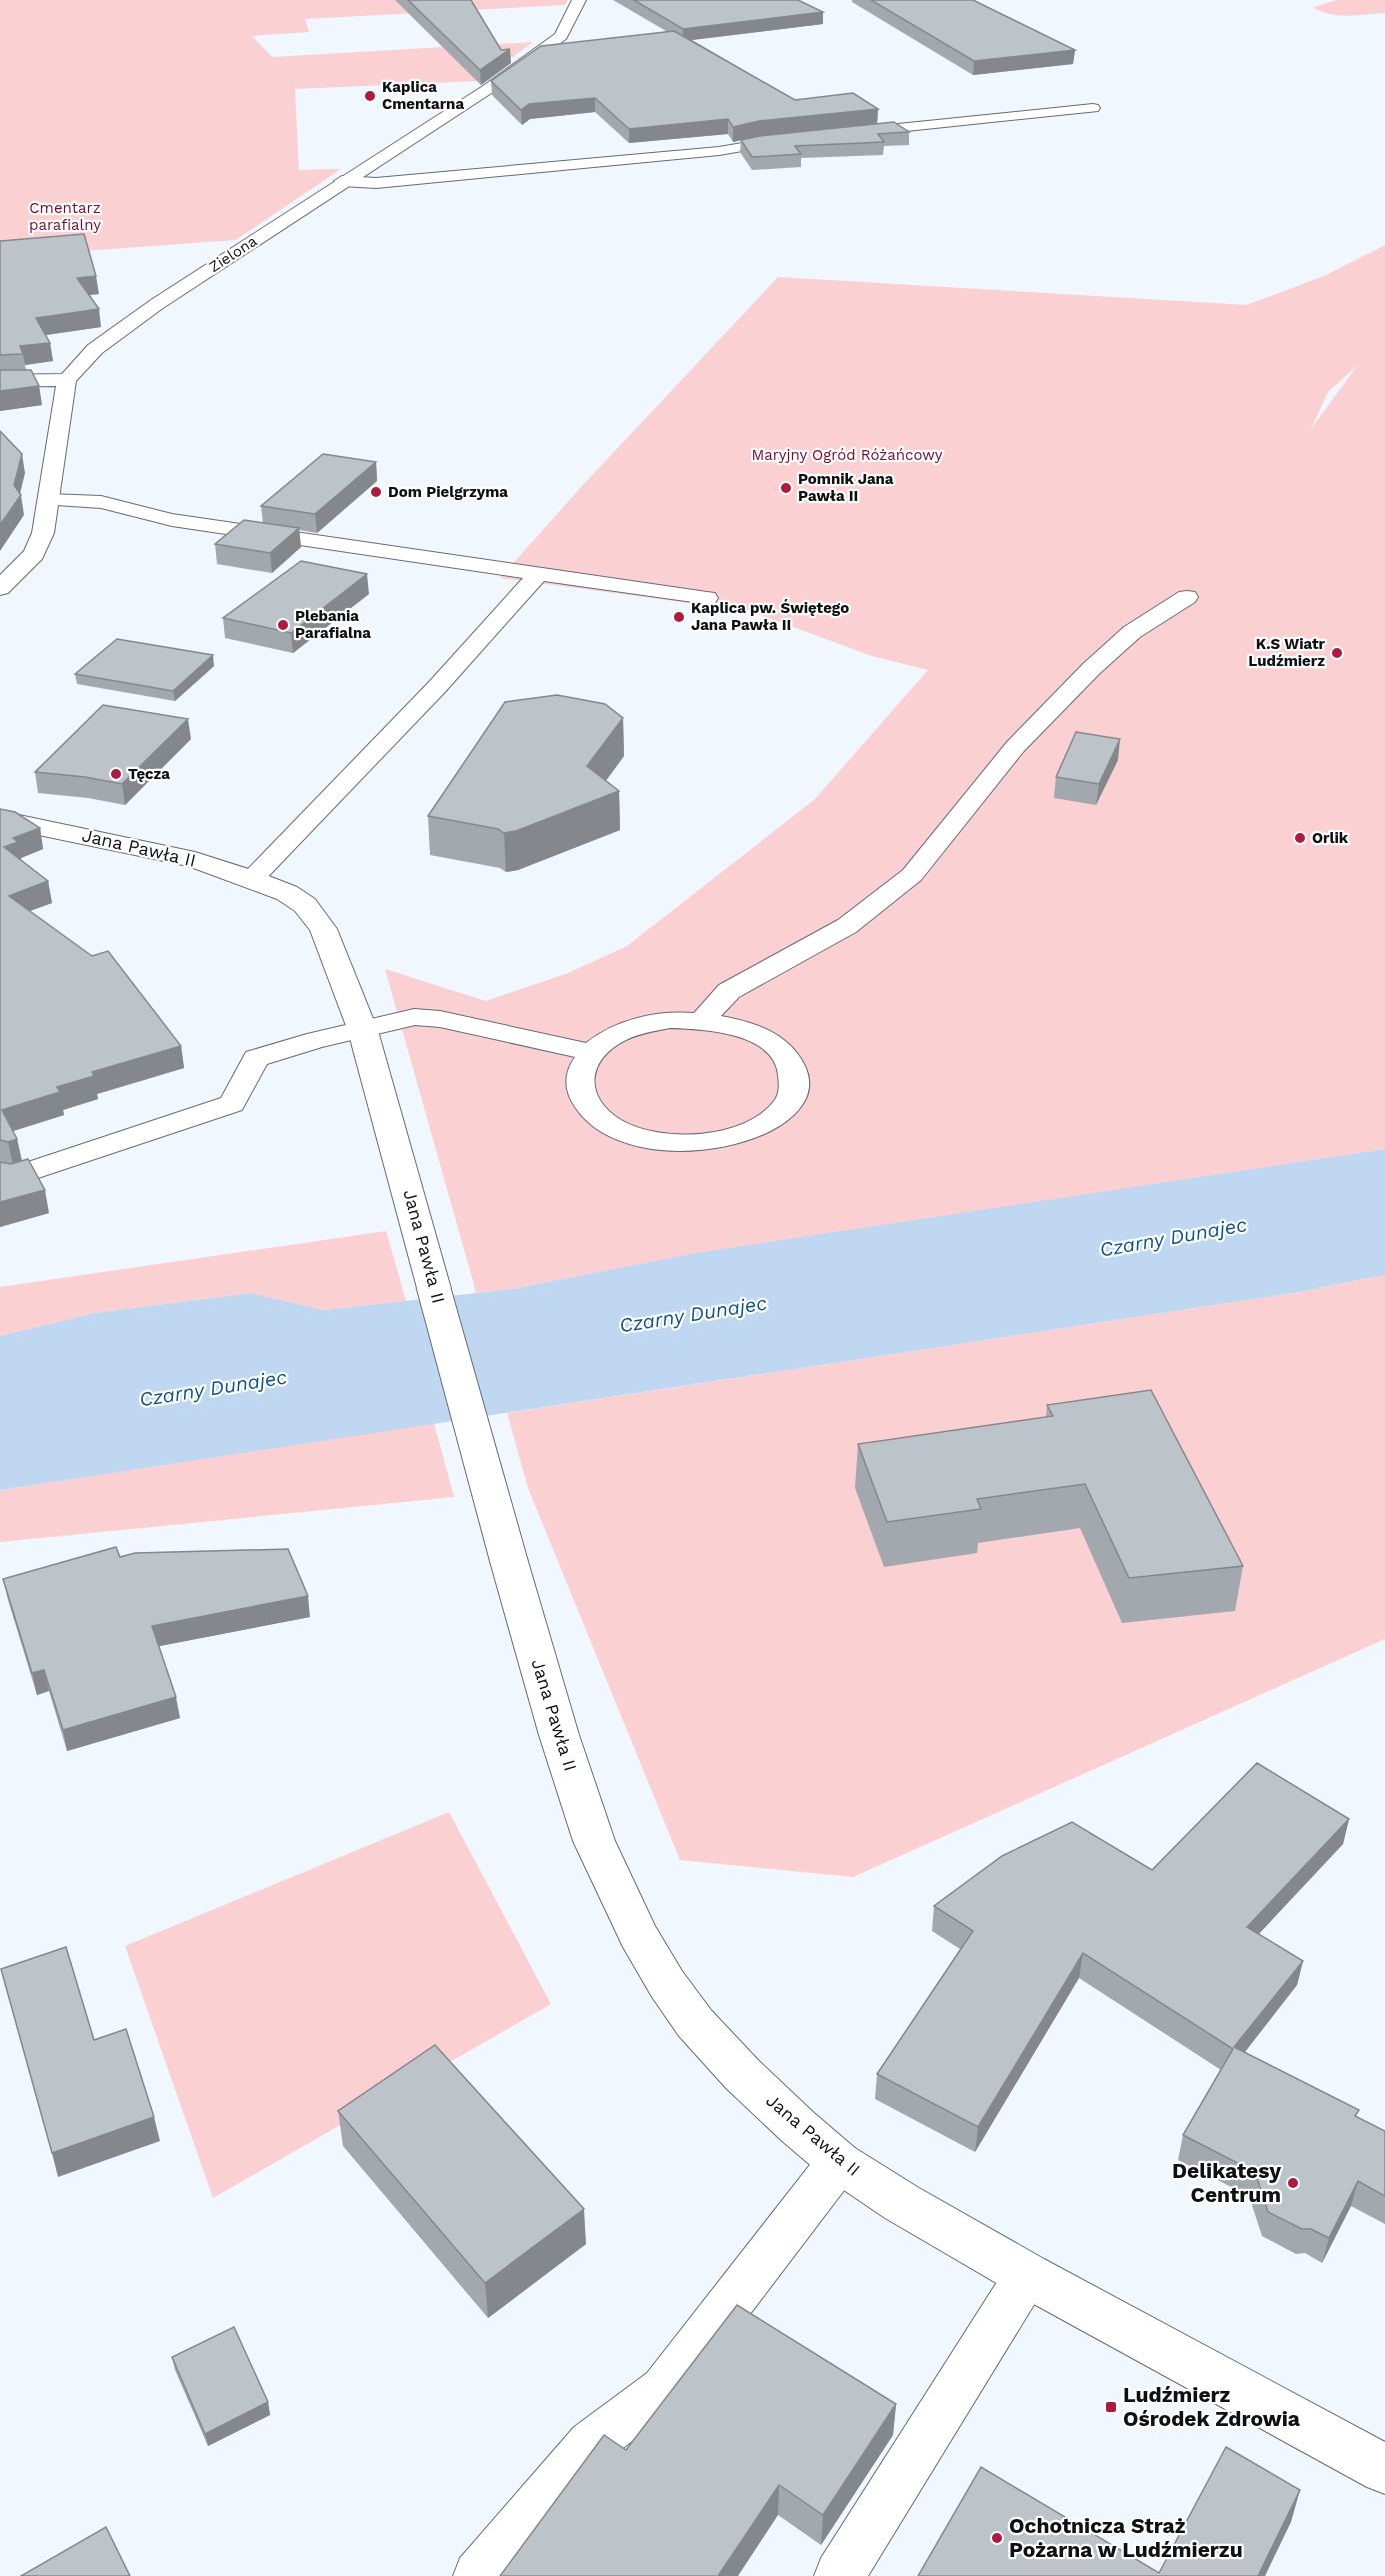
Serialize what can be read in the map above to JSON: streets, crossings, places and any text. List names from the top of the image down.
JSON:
{
  "streets": {
    "street": ["Zielona", "Jana Pawła II"]
  },
  "water": ["Czarny Dunajec"],
  "parks": ["Cmentarz parafialny", "Maryjny Ogród Różańcowy"],
  "places": {
    "other": [
      "Kaplica Cmentarna",
      "Pomnik Jana Pawła II",
      "Dom Pielgrzyma",
      "Kaplica pw. Świętego Jana Pawła II",
      "Plebania Parafialna",
      "K.S Wiatr Ludźmierz",
      "Tęcza",
      "Orlik",
      "Delikatesy Centrum",
      "Ochotnicza Straż Pożarna w Ludźmierzu"
    ],
    "transit": ["Ludźmierz Ośrodek Zdrowia"]
  }
}
